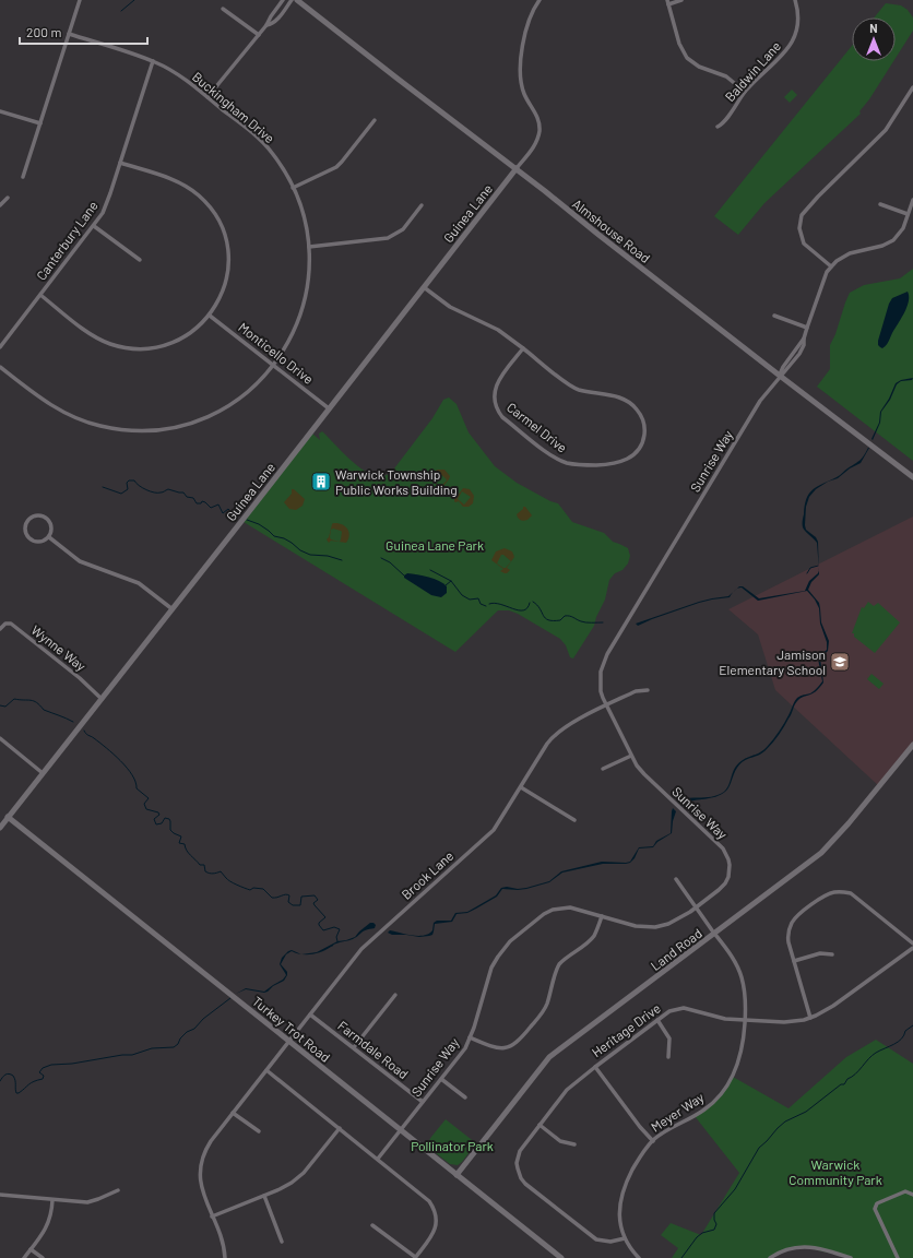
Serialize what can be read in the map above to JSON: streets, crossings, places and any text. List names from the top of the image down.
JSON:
{
  "streets": {
    "street": [
      "Baldwin Lane",
      "Buckingham Drive",
      "Guinea Lane",
      "Almshouse Road",
      "Canterbury Lane",
      "Monticello Drive",
      "Carmel Drive",
      "Sunrise Way",
      "Wynne Way",
      "Brook Lane",
      "Land Road",
      "Turkey Trot Road",
      "Heritage Drive",
      "Farmdale Road",
      "Meyer Way"
    ]
  },
  "crossings": [
    ["Buckingham Drive", "Canterbury Lane"],
    ["Buckingham Drive", "Monticello Drive"],
    ["Guinea Lane", "Almshouse Road"],
    ["Guinea Lane", "Monticello Drive"],
    ["Guinea Lane", "Carmel Drive"],
    ["Guinea Lane", "Wynne Way"],
    ["Guinea Lane", "Turkey Trot Road"],
    ["Almshouse Road", "Sunrise Way"],
    ["Sunrise Way", "Brook Lane"],
    ["Sunrise Way", "Turkey Trot Road"],
    ["Sunrise Way", "Farmdale Road"],
    ["Sunrise Way", "Meyer Way"],
    ["Brook Lane", "Turkey Trot Road"],
    ["Brook Lane", "Farmdale Road"],
    ["Land Road", "Turkey Trot Road"],
    ["Land Road", "Meyer Way"],
    ["Heritage Drive", "Meyer Way"]
  ],
  "parks": ["Guinea Lane Park", "Pollinator Park", "Warwick Community Park"],
  "places": {
    "building": ["Warwick Township Public Works Building"],
    "school or university": ["Jamison Elementary School"]
  },
  "scale_bar": "200 m",
  "north": "top"
}
